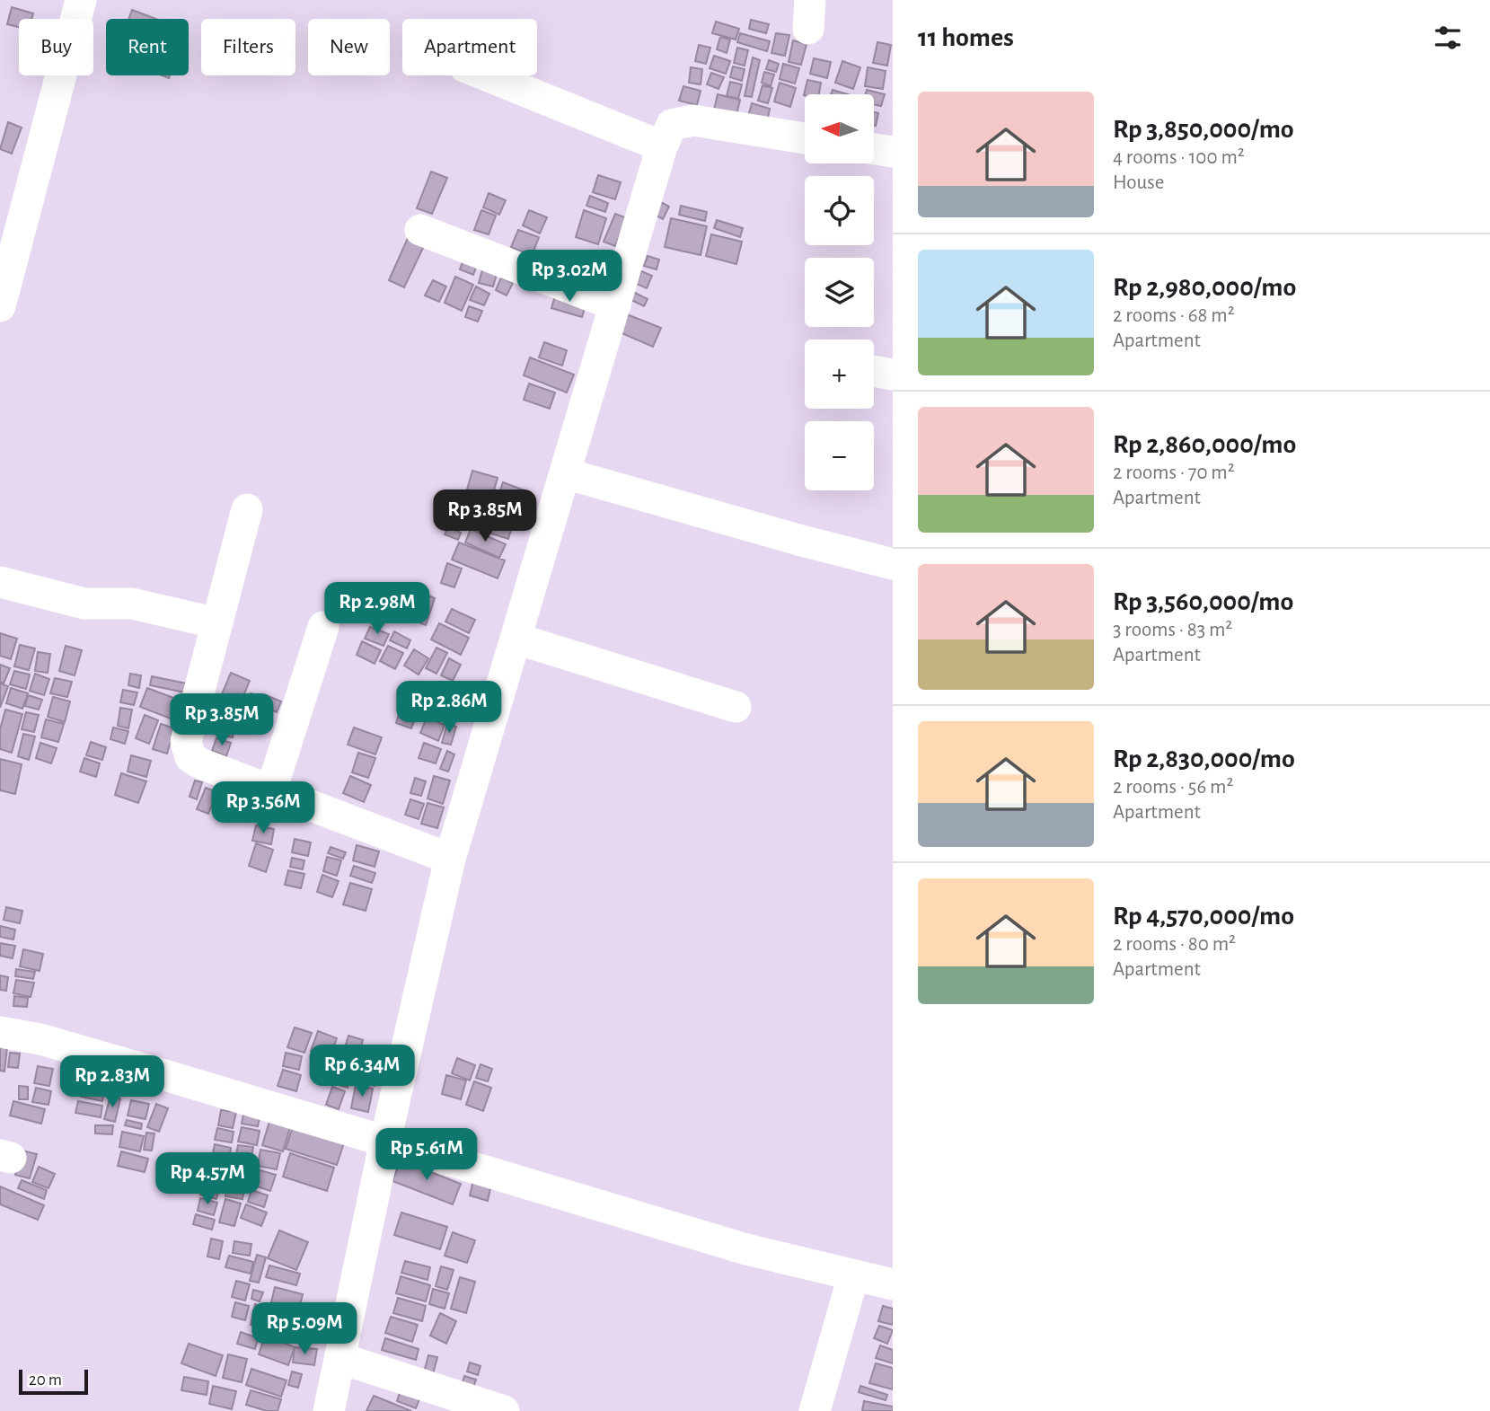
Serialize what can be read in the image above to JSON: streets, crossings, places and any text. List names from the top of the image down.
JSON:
{
  "scale_bar": "20 m",
  "north": "left",
  "page": {
    "heading": "11 homes",
    "chip": [
      "Buy",
      "Rent",
      "Filters",
      "New",
      "Apartment"
    ],
    "list": [
      {
        "name": "Rp 3,850,000/mo",
        "note": "4 rooms · 100 m² · House"
      },
      {
        "name": "Rp 2,980,000/mo",
        "note": "2 rooms · 68 m² · Apartment"
      },
      {
        "name": "Rp 2,860,000/mo",
        "note": "2 rooms · 70 m² · Apartment"
      },
      {
        "name": "Rp 3,560,000/mo",
        "note": "3 rooms · 83 m² · Apartment"
      },
      {
        "name": "Rp 2,830,000/mo",
        "note": "2 rooms · 56 m² · Apartment"
      },
      {
        "name": "Rp 4,570,000/mo",
        "note": "2 rooms · 80 m² · Apartment"
      }
    ],
    "map_buttons": ["+", "−"],
    "price": [
      "Rp 3.02M",
      "Rp 3.85M",
      "Rp 2.98M",
      "Rp 2.86M",
      "Rp 3.85M",
      "Rp 3.56M",
      "Rp 6.34M",
      "Rp 2.83M",
      "Rp 5.61M",
      "Rp 4.57M",
      "Rp 5.09M"
    ],
    "scale": "20 m"
  }
}
